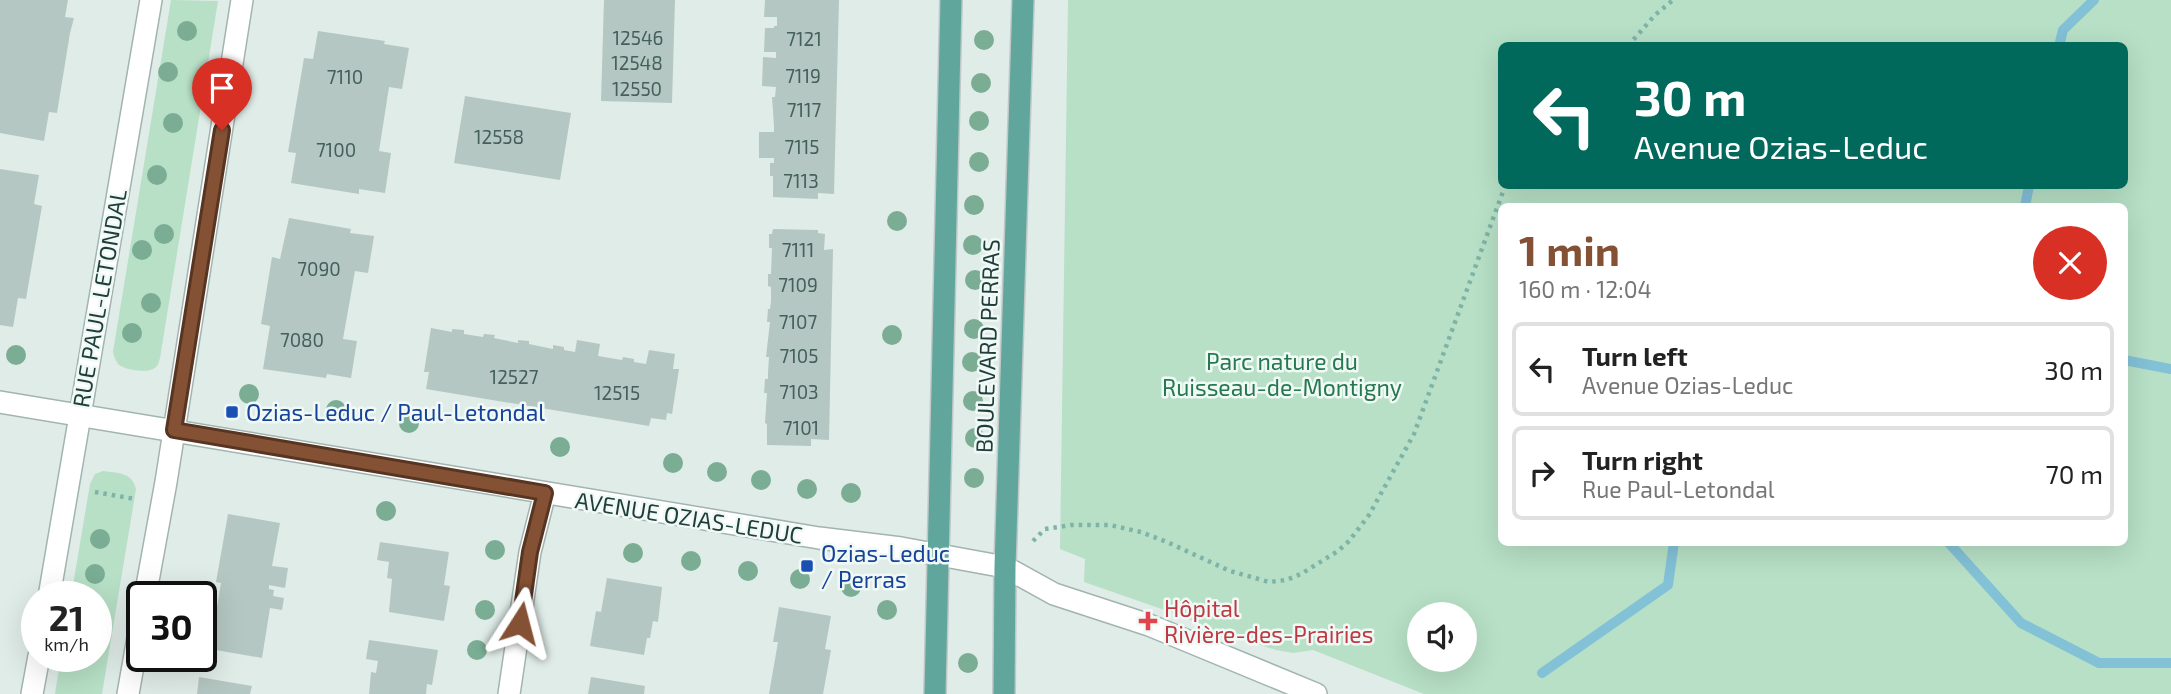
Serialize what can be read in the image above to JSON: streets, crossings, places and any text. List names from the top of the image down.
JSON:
{
  "streets": {
    "main road": ["BOULEVARD PERRAS"],
    "street": ["RUE PAUL-LETONDAL", "AVENUE OZIAS-LEDUC"]
  },
  "crossings": [
    ["RUE PAUL-LETONDAL", "AVENUE OZIAS-LEDUC"],
    ["BOULEVARD PERRAS", "AVENUE OZIAS-LEDUC"]
  ],
  "parks": ["Parc nature du Ruisseau-de-Montigny"],
  "places": {
    "transit": ["Ozias-Leduc / Paul-Letondal", "Ozias-Leduc / Perras"],
    "health": ["Hôpital Rivière-des-Prairies"]
  },
  "house_numbers": [
    "12546",
    "7121",
    "12548",
    "7119",
    "7110",
    "12550",
    "7117",
    "12558",
    "7115",
    "7100",
    "7113",
    "7111",
    "7090",
    "7109",
    "7107",
    "7080",
    "7105",
    "12527",
    "7103",
    "12515",
    "7101"
  ],
  "page": {
    "turn": ["30 m", "Avenue Ozias-Leduc"],
    "heading": ["1 min", "160 m · 12:04"],
    "list": [
      {
        "name": "Turn left",
        "note": "Avenue Ozias-Leduc",
        "value": "30 m"
      },
      {
        "name": "Turn right",
        "note": "Rue Paul-Letondal",
        "value": "70 m"
      }
    ],
    "speed": "21 km/h",
    "limit": "30"
  }
}
